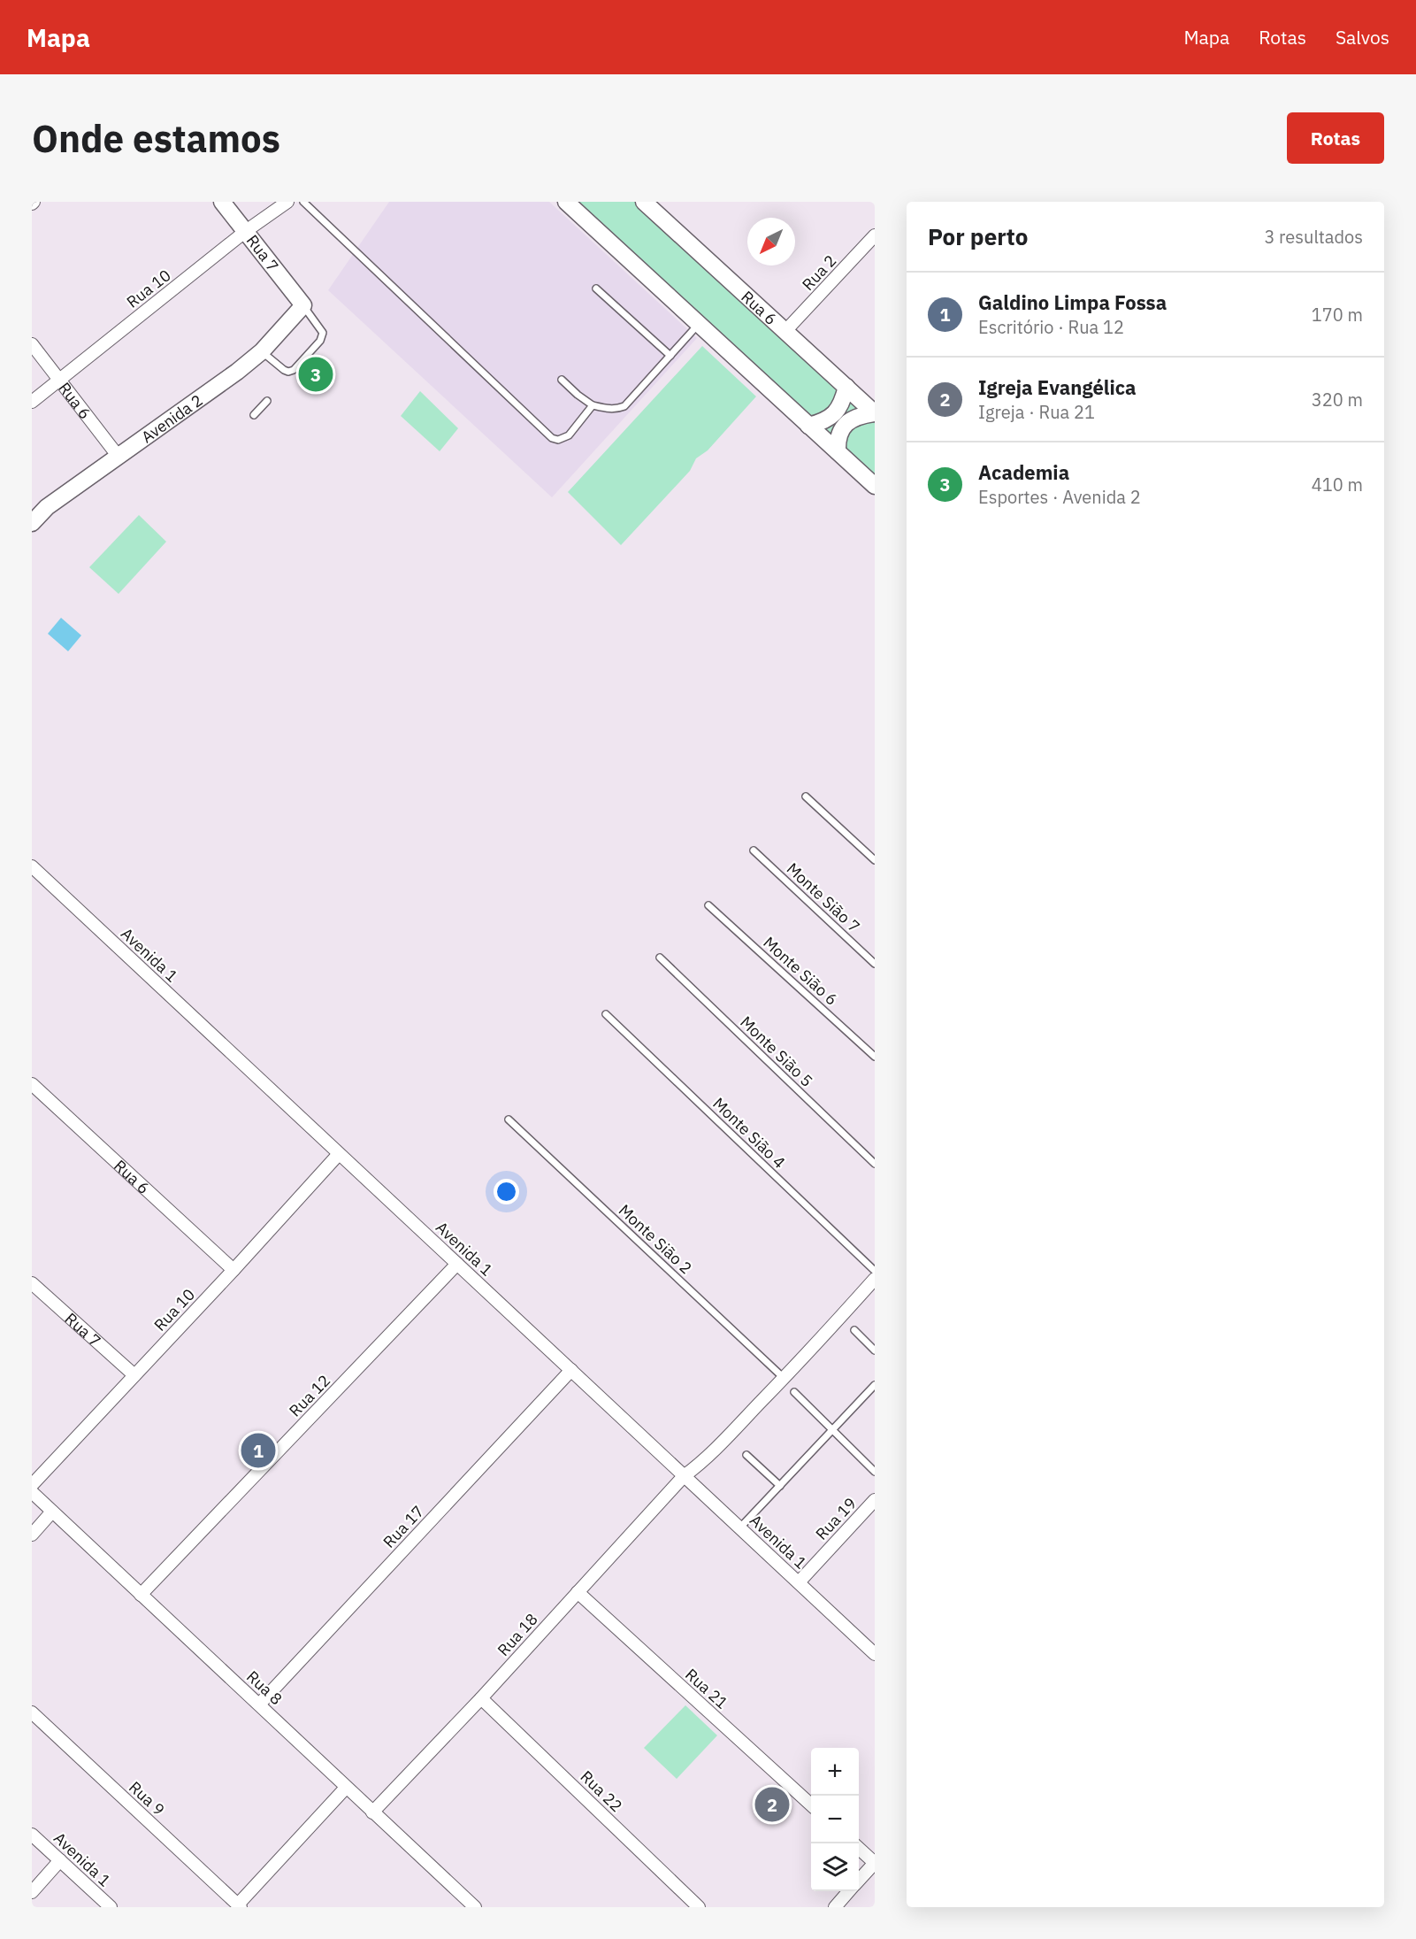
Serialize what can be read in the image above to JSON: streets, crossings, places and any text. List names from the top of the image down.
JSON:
{
  "streets": {
    "street": [
      "Rua 7",
      "Rua 2",
      "Rua 10",
      "Rua 6",
      "Avenida 2",
      "Avenida 1",
      "Rua 12",
      "Rua 19",
      "Rua 17",
      "Rua 18",
      "Rua 8",
      "Rua 21",
      "Rua 22",
      "Rua 9"
    ],
    "lane": [
      "Monte Sião 7",
      "Monte Sião 6",
      "Monte Sião 5",
      "Monte Sião 4",
      "Monte Sião 2"
    ]
  },
  "crossings": [
    ["Rua 7", "Rua 10"],
    ["Rua 7", "Avenida 2"],
    ["Rua 2", "Rua 6"],
    ["Rua 10", "Rua 6"],
    ["Rua 10", "Avenida 1"],
    ["Rua 6", "Avenida 2"],
    ["Avenida 1", "Rua 12"],
    ["Avenida 1", "Rua 19"],
    ["Avenida 1", "Rua 17"],
    ["Avenida 1", "Rua 18"],
    ["Monte Sião 2", "Rua 18"],
    ["Rua 12", "Rua 8"],
    ["Rua 17", "Rua 8"],
    ["Rua 18", "Rua 8"],
    ["Rua 18", "Rua 21"],
    ["Rua 18", "Rua 22"]
  ],
  "north": "bottom left",
  "page": {
    "header": "Mapa",
    "nav": ["Mapa", "Rotas", "Salvos"],
    "buttons": "Rotas",
    "title": "Onde estamos",
    "heading": ["Por perto", "3 resultados"],
    "list": [
      {
        "mark": "1",
        "name": "Galdino Limpa Fossa",
        "note": "Escritório · Rua 12",
        "value": "170 m"
      },
      {
        "mark": "2",
        "name": "Igreja Evangélica",
        "note": "Igreja · Rua 21",
        "value": "320 m"
      },
      {
        "mark": "3",
        "name": "Academia",
        "note": "Esportes · Avenida 2",
        "value": "410 m"
      }
    ],
    "pins": ["3", "1", "2"],
    "map_buttons": ["+", "−"]
  }
}
